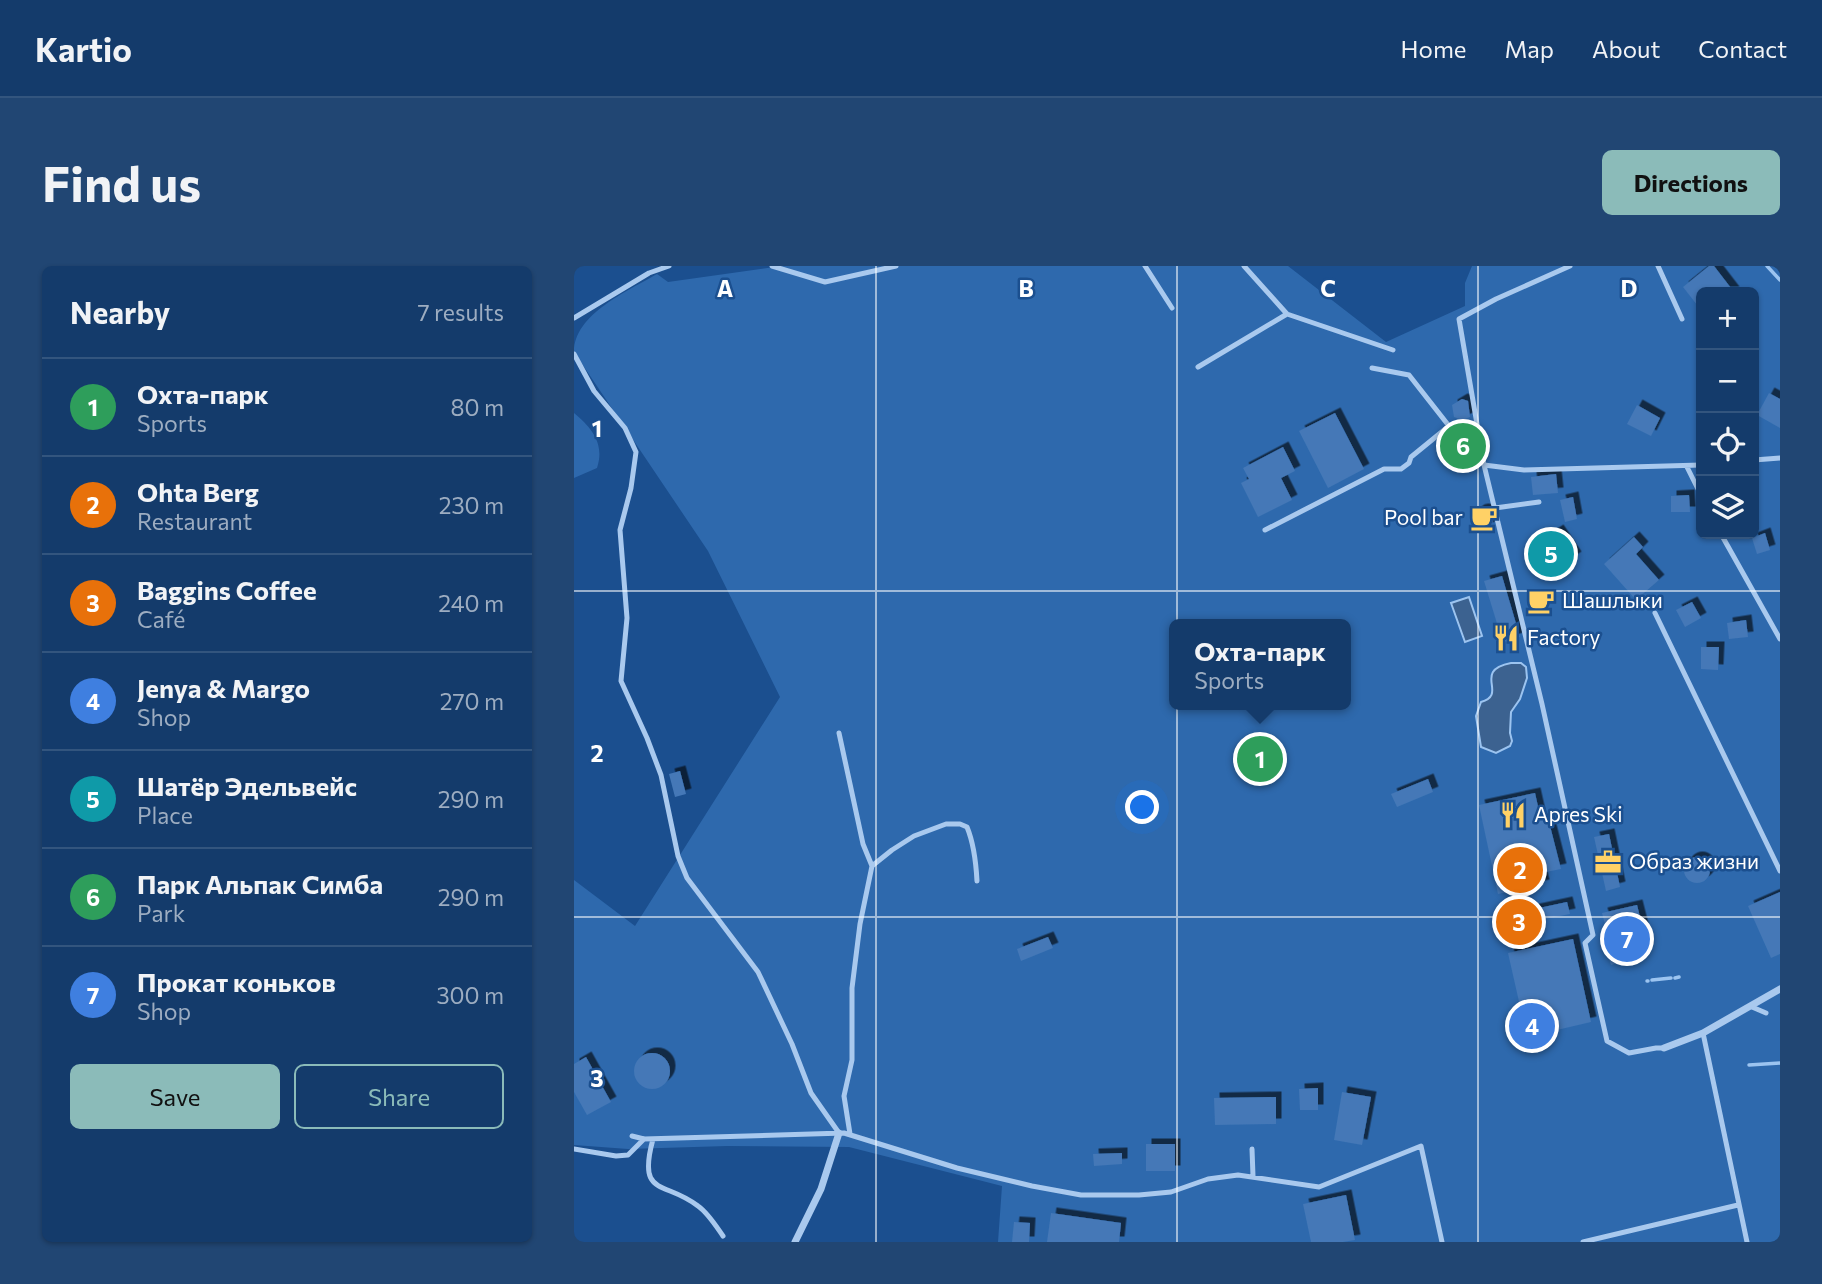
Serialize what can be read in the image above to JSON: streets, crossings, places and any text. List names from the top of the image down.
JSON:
{
  "places": {
    "cafe": ["Pool bar", "Шашлыки"],
    "restaurant": ["Factory", "Apres Ski"],
    "office": ["Образ жизни"]
  },
  "page": {
    "header": "Kartio",
    "nav": [
      "Home",
      "Map",
      "About",
      "Contact"
    ],
    "buttons": [
      "Directions",
      ["Save", "Share"]
    ],
    "title": "Find us",
    "heading": ["Nearby", "7 results"],
    "map_buttons": ["+", "−"],
    "list": [
      {
        "mark": "1",
        "name": "Охта-парк",
        "note": "Sports",
        "value": "80 m"
      },
      {
        "mark": "2",
        "name": "Ohta Berg",
        "note": "Restaurant",
        "value": "230 m"
      },
      {
        "mark": "3",
        "name": "Baggins Coffee",
        "note": "Café",
        "value": "240 m"
      },
      {
        "mark": "4",
        "name": "Jenya & Margo",
        "note": "Shop",
        "value": "270 m"
      },
      {
        "mark": "5",
        "name": "Шатёр Эдельвейс",
        "note": "Place",
        "value": "290 m"
      },
      {
        "mark": "6",
        "name": "Парк Альпак Симба",
        "note": "Park",
        "value": "290 m"
      },
      {
        "mark": "7",
        "name": "Прокат коньков",
        "note": "Shop",
        "value": "300 m"
      }
    ],
    "pins": [
      "6",
      "5",
      "1",
      "2",
      "3",
      "7",
      "4"
    ],
    "popup": ["Охта-парк", "Sports"]
  },
  "grid": {
    "columns": [
      "A",
      "B",
      "C",
      "D"
    ],
    "rows": ["1", "2", "3"]
  }
}
